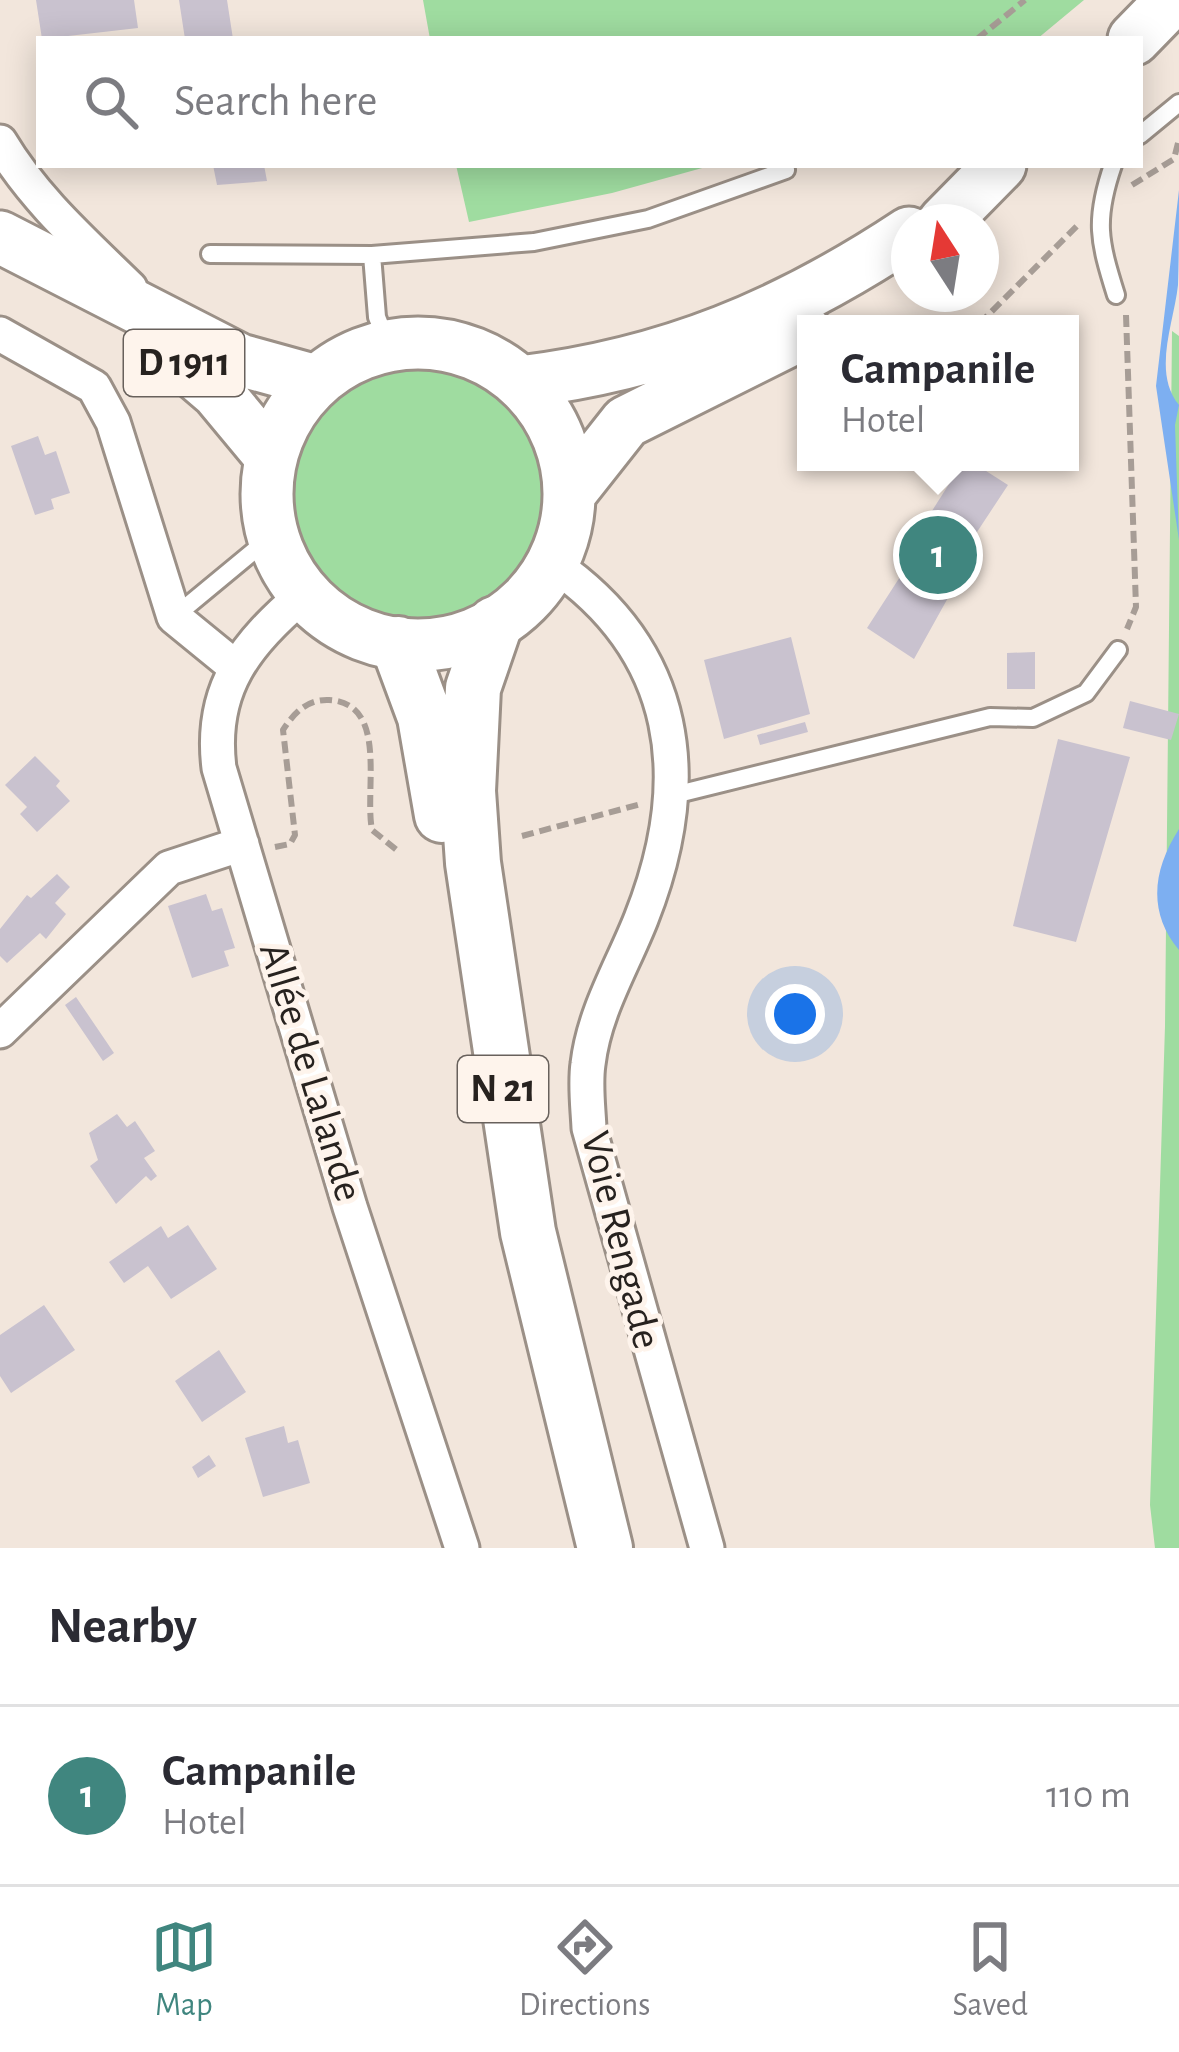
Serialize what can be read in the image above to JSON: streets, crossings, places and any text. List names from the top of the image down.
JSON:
{
  "streets": {
    "highway": ["N 21"],
    "main road": ["D 1911"],
    "street": ["Allée de Lalande", "Voie Rengade"]
  },
  "crossings": [
    ["D 1911", "N 21"],
    ["D 1911", "Voie Rengade"],
    ["N 21", "Voie Rengade"]
  ],
  "north": "top",
  "page": {
    "search": "Search here",
    "popup": ["Campanile", "Hotel"],
    "pins": "1",
    "heading": "Nearby",
    "list": [
      {
        "mark": "1",
        "name": "Campanile",
        "note": "Hotel",
        "value": "110 m"
      }
    ],
    "nav": ["Map", "Directions", "Saved"]
  }
}
